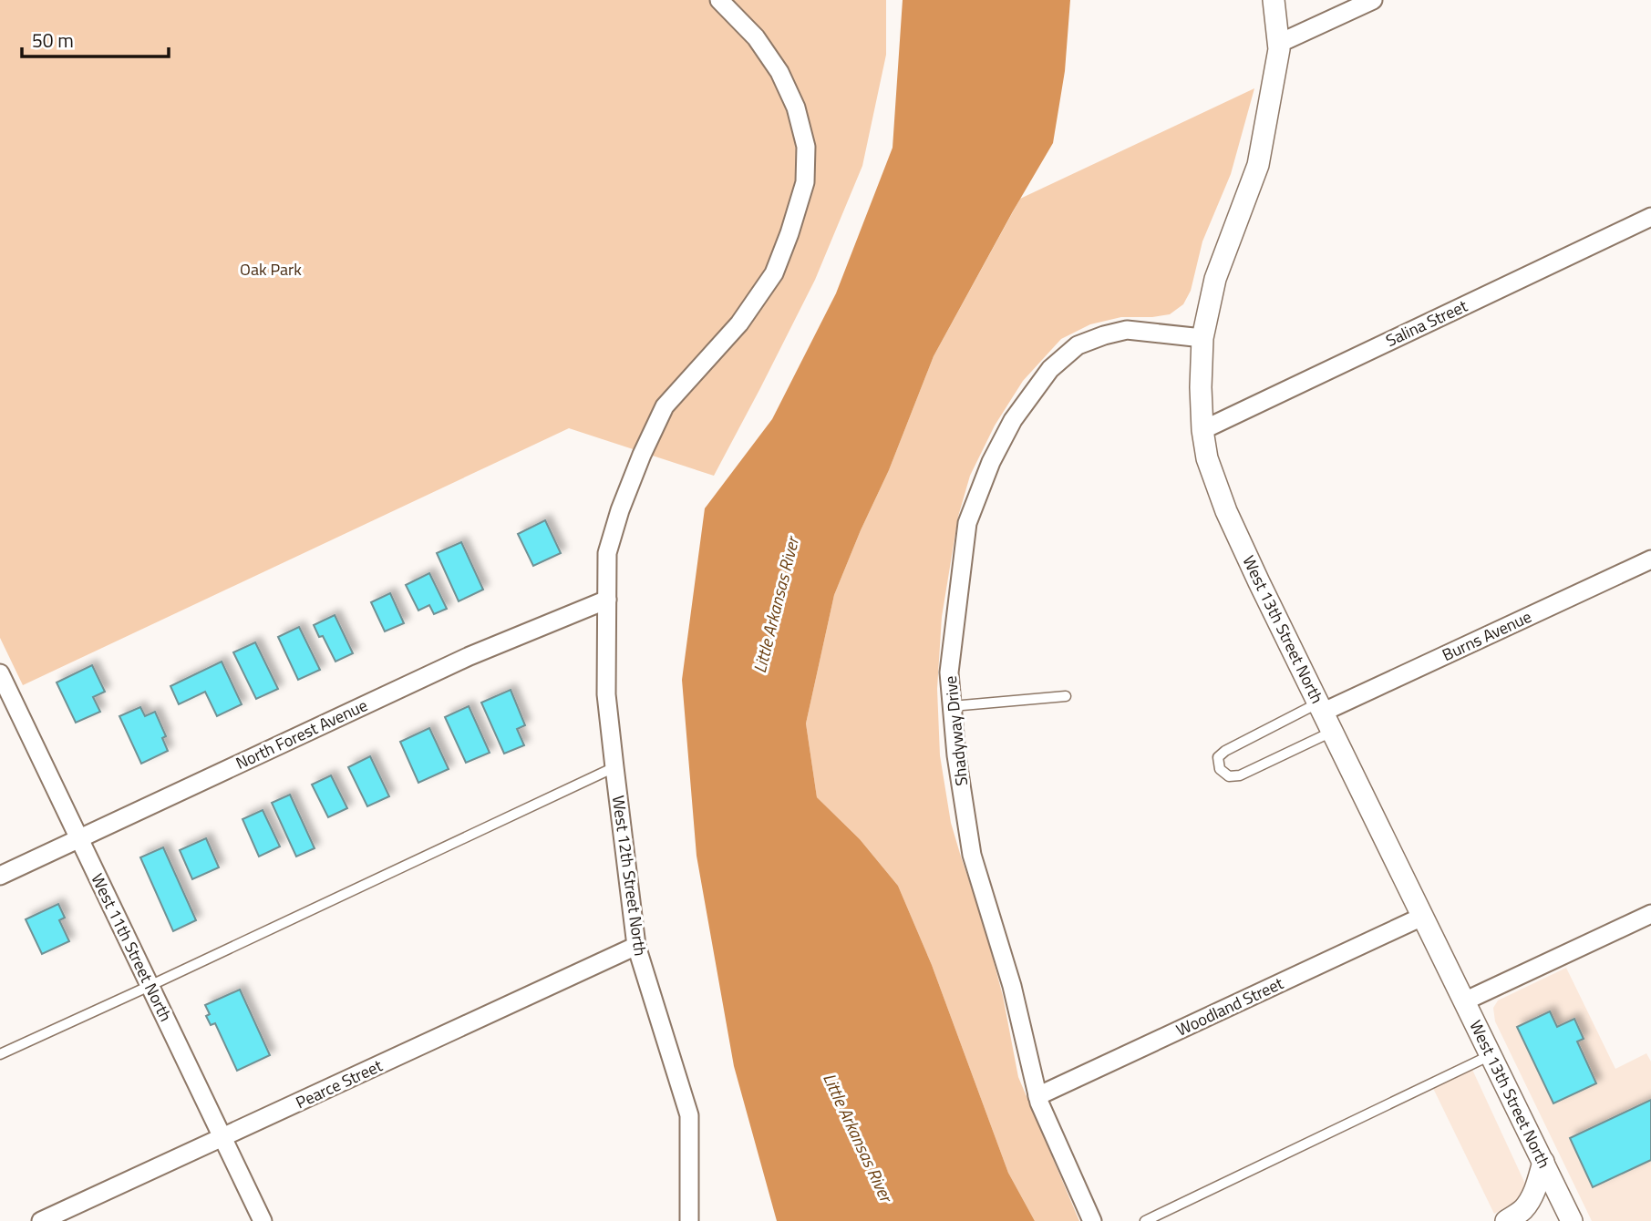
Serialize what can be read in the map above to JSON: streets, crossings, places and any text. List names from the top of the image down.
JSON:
{
  "streets": {
    "street": [
      "Salina Street",
      "West 13th Street North",
      "Burns Avenue",
      "Shadyway Drive",
      "North Forest Avenue",
      "West 12th Street North",
      "West 11th Street North",
      "Woodland Street",
      "Pearce Street"
    ]
  },
  "crossings": [
    ["Salina Street", "West 13th Street North"],
    ["West 13th Street North", "Burns Avenue"],
    ["West 13th Street North", "Shadyway Drive"],
    ["West 13th Street North", "Woodland Street"],
    ["Shadyway Drive", "Woodland Street"],
    ["North Forest Avenue", "West 12th Street North"],
    ["North Forest Avenue", "West 11th Street North"],
    ["West 12th Street North", "Pearce Street"],
    ["West 11th Street North", "Pearce Street"]
  ],
  "water": ["Little Arkansas River"],
  "parks": ["Oak Park"],
  "scale_bar": "50 m"
}
